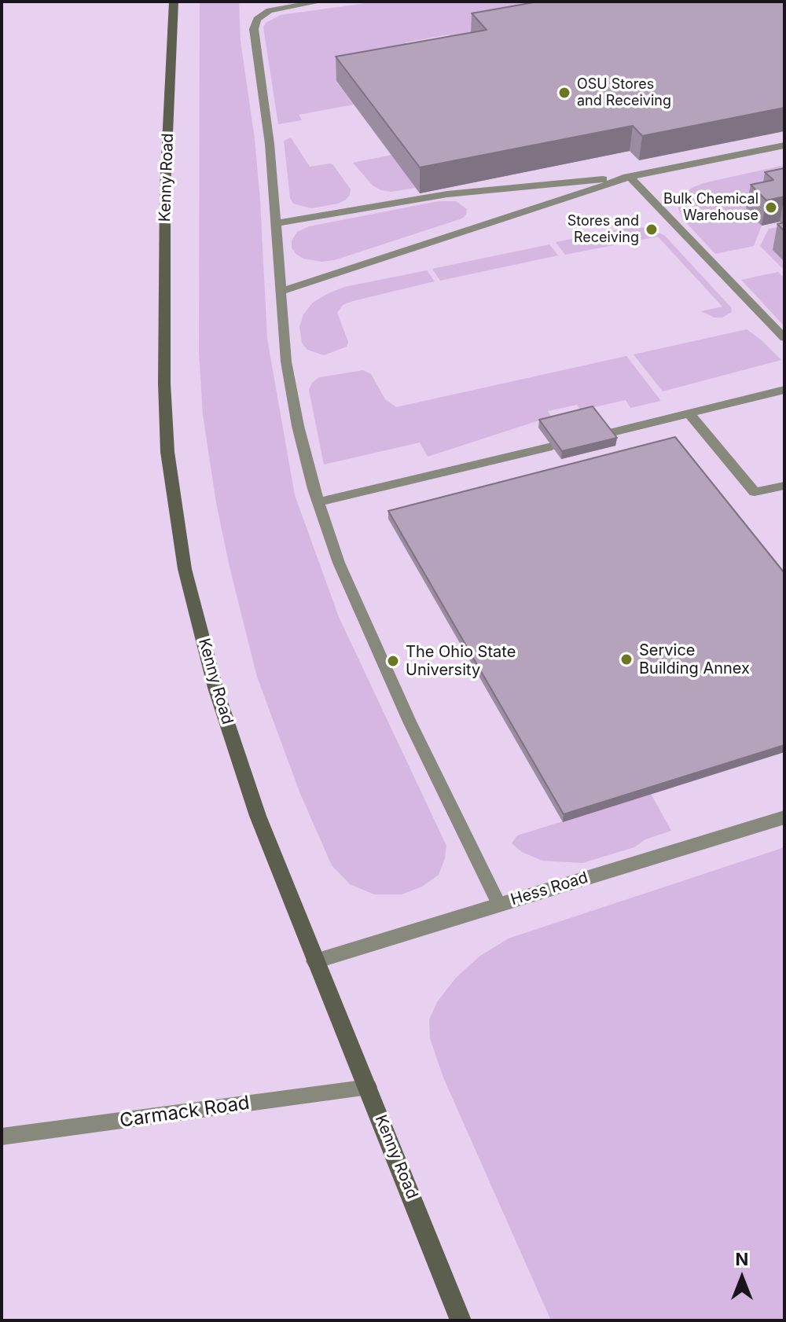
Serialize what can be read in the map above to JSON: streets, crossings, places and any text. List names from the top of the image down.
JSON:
{
  "streets": {
    "main road": ["Kenny Road"],
    "street": ["Hess Road"],
    "lane": ["Carmack Road"]
  },
  "crossings": [
    ["Kenny Road", "Hess Road"],
    ["Kenny Road", "Carmack Road"]
  ],
  "places": [
    "OSU Stores and Receiving",
    "Bulk Chemical Warehouse",
    "Stores and Receiving",
    "Service Building Annex",
    "The Ohio State University"
  ],
  "north": "top"
}
